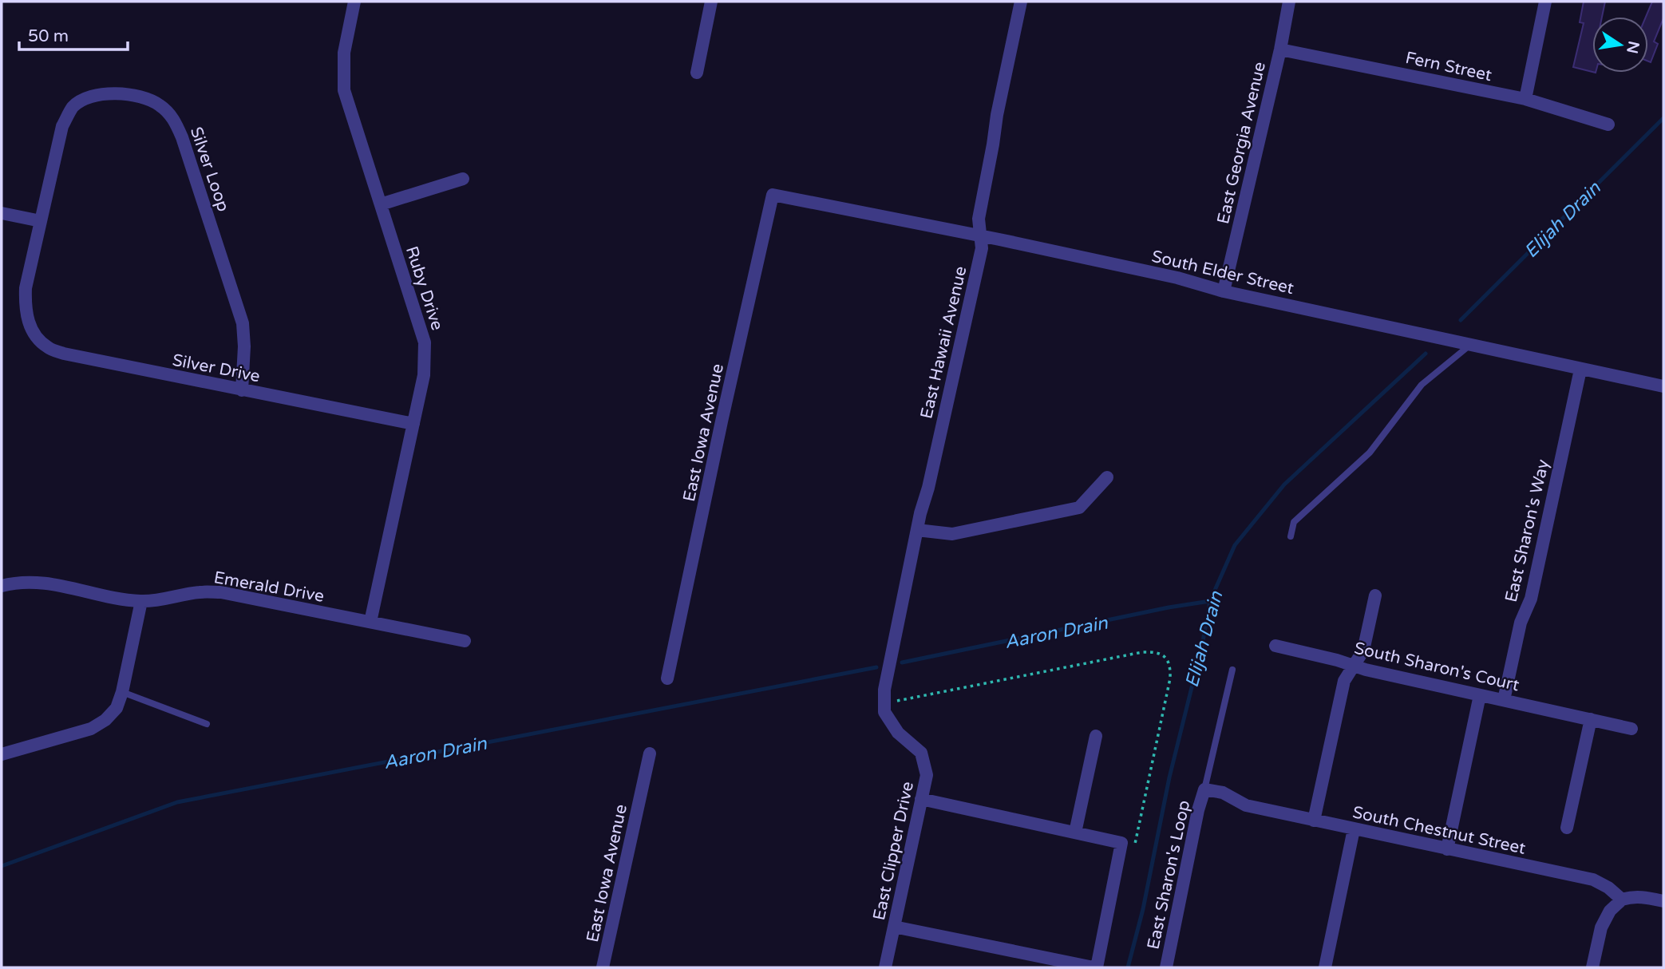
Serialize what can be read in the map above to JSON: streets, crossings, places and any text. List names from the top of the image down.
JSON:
{
  "streets": {
    "street": [
      "Fern Street",
      "East Georgia Avenue",
      "Silver Loop",
      "South Elder Street",
      "Ruby Drive",
      "East Hawaii Avenue",
      "Silver Drive",
      "East Iowa Avenue",
      "East Sharon's Way",
      "Emerald Drive",
      "South Sharon's Court",
      "South Chestnut Street",
      "East Clipper Drive",
      "East Sharon's Loop"
    ]
  },
  "crossings": [
    ["Fern Street", "East Georgia Avenue"],
    ["East Georgia Avenue", "South Elder Street"],
    ["Silver Loop", "Silver Drive"],
    ["South Elder Street", "East Hawaii Avenue"],
    ["South Elder Street", "East Iowa Avenue"],
    ["South Elder Street", "East Sharon's Way"],
    ["Ruby Drive", "Silver Drive"],
    ["Ruby Drive", "Emerald Drive"],
    ["East Hawaii Avenue", "East Clipper Drive"],
    ["East Sharon's Way", "South Sharon's Court"],
    ["South Chestnut Street", "East Sharon's Loop"]
  ],
  "water": ["Elijah Drain", "Aaron Drain"],
  "scale_bar": "50 m",
  "north": "right"
}
